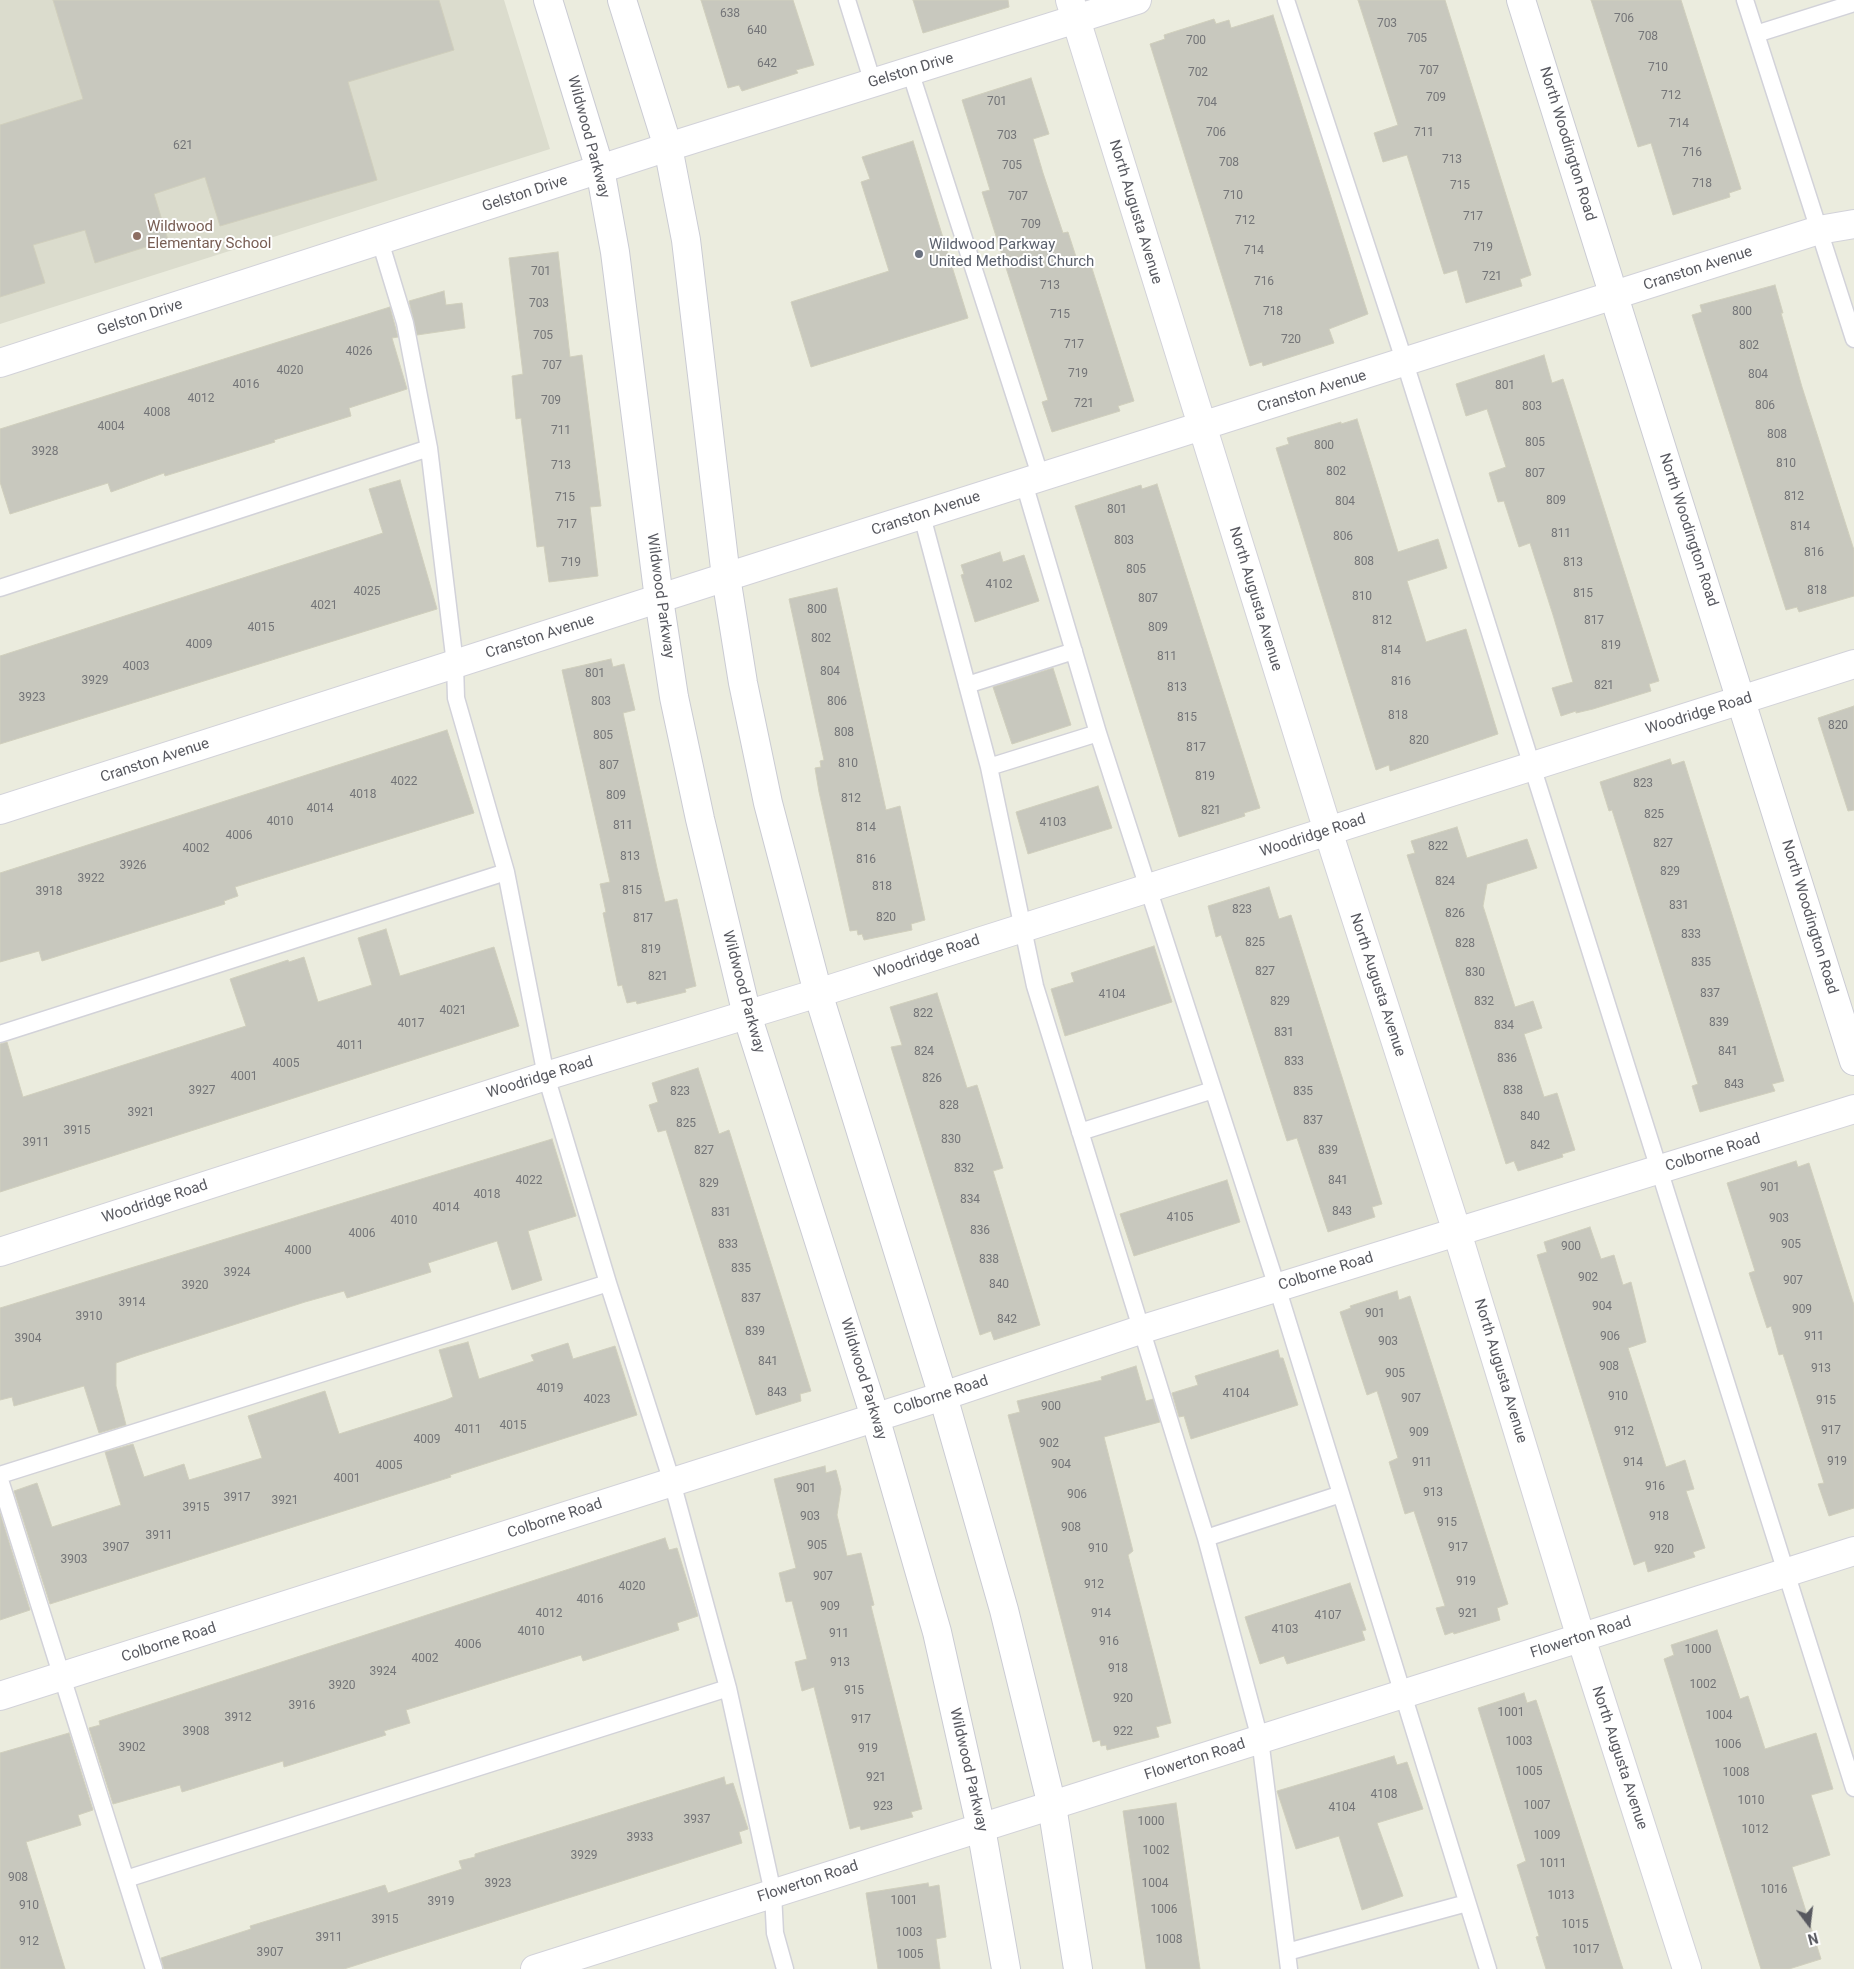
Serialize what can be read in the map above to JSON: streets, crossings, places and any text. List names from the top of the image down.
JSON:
{
  "streets": {
    "street": [
      "Gelston Drive",
      "Wildwood Parkway",
      "North Woodington Road",
      "North Augusta Avenue",
      "Cranston Avenue",
      "Woodridge Road",
      "Colborne Road",
      "Flowerton Road"
    ]
  },
  "crossings": [
    ["Gelston Drive", "Wildwood Parkway"],
    ["Gelston Drive", "North Augusta Avenue"],
    ["Wildwood Parkway", "Cranston Avenue"],
    ["Wildwood Parkway", "Woodridge Road"],
    ["Wildwood Parkway", "Colborne Road"],
    ["Wildwood Parkway", "Flowerton Road"],
    ["North Woodington Road", "Cranston Avenue"],
    ["North Woodington Road", "Woodridge Road"],
    ["North Augusta Avenue", "Cranston Avenue"],
    ["North Augusta Avenue", "Woodridge Road"],
    ["North Augusta Avenue", "Colborne Road"],
    ["North Augusta Avenue", "Flowerton Road"]
  ],
  "places": ["Wildwood Elementary School", "Wildwood Parkway United Methodist Church"],
  "house_numbers": [
    "638",
    "706",
    "703",
    "640",
    "708",
    "705",
    "700",
    "642",
    "710",
    "707",
    "702",
    "712",
    "709",
    "701",
    "704",
    "714",
    "706",
    "711",
    "703",
    "621",
    "716",
    "713",
    "708",
    "705",
    "718",
    "715",
    "710",
    "707",
    "717",
    "712",
    "709",
    "719",
    "714",
    "701",
    "721",
    "716",
    "713",
    "703",
    "718",
    "800",
    "715",
    "705",
    "720",
    "717",
    "802",
    "4026",
    "707",
    "4020",
    "719",
    "804",
    "4016",
    "801",
    "4012",
    "709",
    "721",
    "806",
    "803",
    "4008",
    "4004",
    "711",
    "808",
    "805",
    "800",
    "3928",
    "810",
    "713",
    "802",
    "807",
    "812",
    "715",
    "809",
    "804",
    "801",
    "717",
    "814",
    "811",
    "806",
    "803",
    "816",
    "808",
    "719",
    "813",
    "805",
    "4102",
    "818",
    "4025",
    "815",
    "810",
    "807",
    "4021",
    "800",
    "812",
    "817",
    "4015",
    "809",
    "802",
    "4009",
    "819",
    "814",
    "811",
    "4003",
    "804",
    "801",
    "3929",
    "816",
    "821",
    "813",
    "3923",
    "803",
    "806",
    "818",
    "815",
    "820",
    "808",
    "805",
    "820",
    "817",
    "810",
    "807",
    "819",
    "4022",
    "823",
    "4018",
    "809",
    "812",
    "4014",
    "821",
    "825",
    "4010",
    "4103",
    "811",
    "814",
    "4006",
    "827",
    "822",
    "4002",
    "813",
    "816",
    "3926",
    "829",
    "3922",
    "824",
    "818",
    "815",
    "3918",
    "831",
    "823",
    "826",
    "820",
    "817",
    "833",
    "825",
    "828",
    "819",
    "835",
    "827",
    "830",
    "821",
    "837",
    "4104",
    "829",
    "832",
    "4021",
    "822",
    "839",
    "4017",
    "834",
    "831",
    "4011",
    "824",
    "841",
    "836",
    "833",
    "4005",
    "4001",
    "826",
    "843",
    "3927",
    "838",
    "823",
    "835",
    "828",
    "3921",
    "840",
    "837",
    "825",
    "3915",
    "830",
    "3911",
    "842",
    "827",
    "839",
    "832",
    "4022",
    "841",
    "829",
    "901",
    "4018",
    "834",
    "4014",
    "843",
    "831",
    "4105",
    "903",
    "4010",
    "836",
    "4006",
    "833",
    "905",
    "900",
    "4000",
    "838",
    "835",
    "3924",
    "902",
    "907",
    "840",
    "3920",
    "837",
    "3914",
    "904",
    "909",
    "901",
    "3910",
    "842",
    "839",
    "906",
    "911",
    "3904",
    "903",
    "841",
    "908",
    "913",
    "905",
    "4019",
    "843",
    "4104",
    "910",
    "907",
    "4023",
    "915",
    "900",
    "4015",
    "4011",
    "917",
    "912",
    "909",
    "4009",
    "902",
    "919",
    "911",
    "914",
    "904",
    "4005",
    "4001",
    "916",
    "901",
    "913",
    "906",
    "3917",
    "3921",
    "3915",
    "903",
    "918",
    "915",
    "908",
    "3911",
    "905",
    "3907",
    "917",
    "910",
    "920",
    "3903",
    "907",
    "919",
    "912",
    "4020",
    "4016",
    "909",
    "4012",
    "914",
    "921",
    "4107",
    "4103",
    "4010",
    "911",
    "916",
    "4006",
    "1000",
    "4002",
    "913",
    "918",
    "3924",
    "1002",
    "3920",
    "915",
    "920",
    "3916",
    "1001",
    "1004",
    "3912",
    "917",
    "3908",
    "922",
    "1003",
    "1006",
    "3902",
    "919",
    "1005",
    "1008",
    "921",
    "4108",
    "1010",
    "1007",
    "923",
    "4104",
    "3937",
    "1000",
    "1012",
    "1009",
    "3933",
    "1002",
    "3929",
    "1011",
    "908",
    "3923",
    "1004",
    "1016",
    "1013",
    "1001",
    "3919",
    "910",
    "1006",
    "3915",
    "1015",
    "1003",
    "3911",
    "1008",
    "912",
    "1017",
    "3907",
    "1005"
  ],
  "north": "bottom"
}
